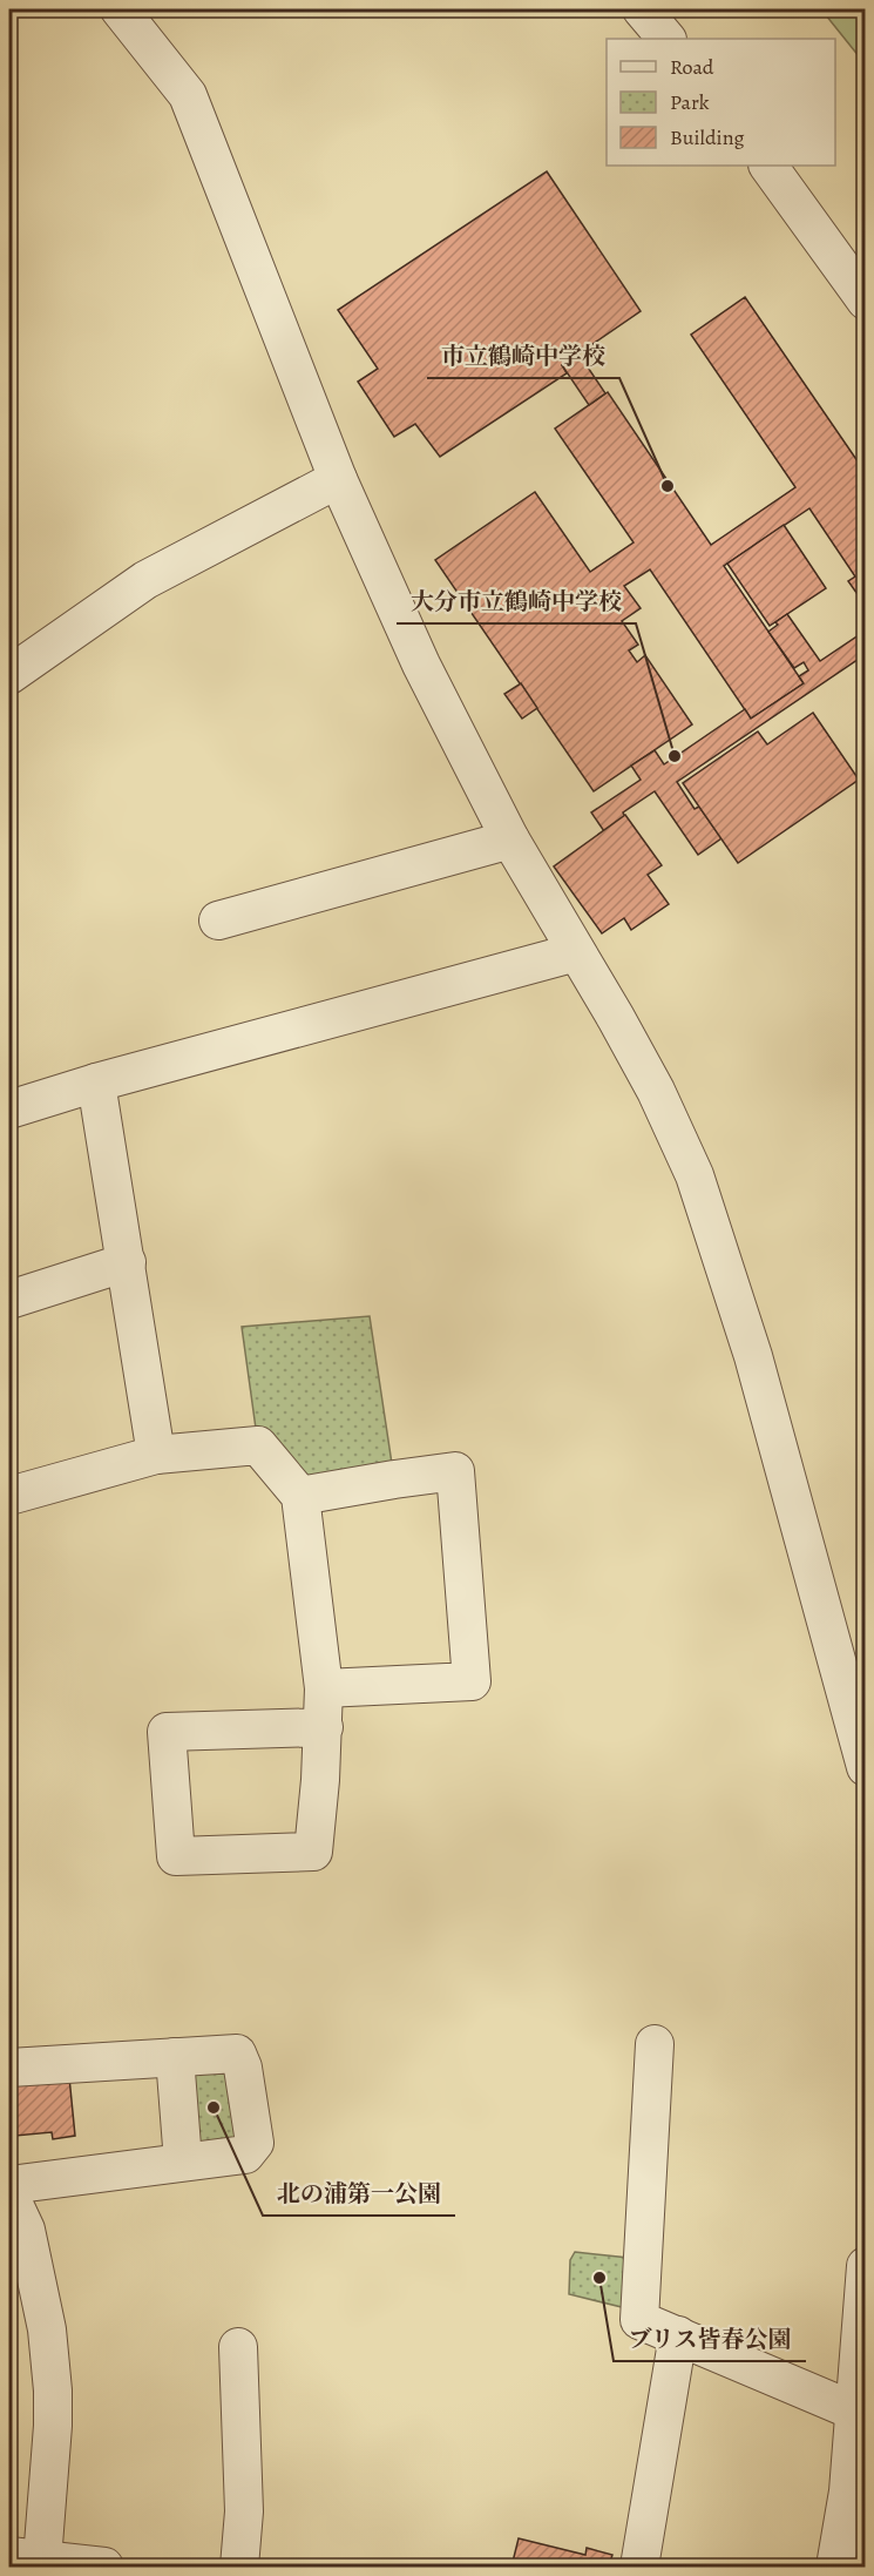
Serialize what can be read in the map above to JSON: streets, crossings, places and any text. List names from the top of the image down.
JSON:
{
  "places": [
    "市立鶴崎中学校",
    "大分市立鶴崎中学校",
    "北の浦第一公園",
    "ブリス皆春公園"
  ],
  "legend": ["Road", "Park", "Building"]
}
